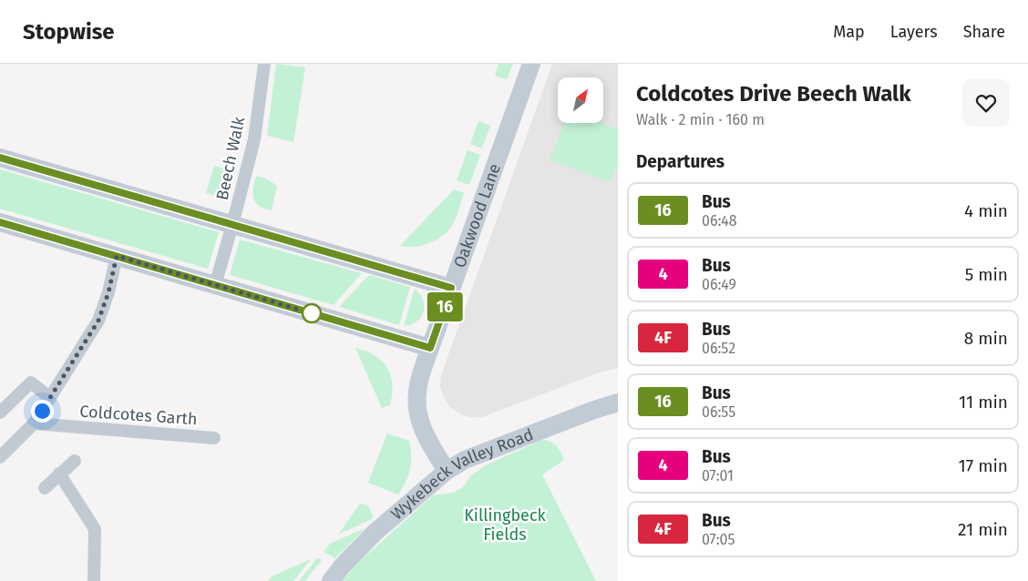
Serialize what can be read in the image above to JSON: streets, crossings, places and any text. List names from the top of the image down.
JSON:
{
  "streets": {
    "street": [
      "Beech Walk",
      "Oakwood Lane",
      "Coldcotes Garth",
      "Wykebeck Valley Road"
    ]
  },
  "crossings": [
    ["Oakwood Lane", "Wykebeck Valley Road"]
  ],
  "parks": ["Killingbeck Fields"],
  "lines": ["bus line 16"],
  "north": "top right",
  "page": {
    "header": "Stopwise",
    "nav": ["Map", "Layers", "Share"],
    "on_map": "16",
    "heading": [
      ["Coldcotes Drive Beech Walk", "Walk · 2 min · 160 m"],
      "Departures"
    ],
    "list": [
      {
        "mark": "16",
        "name": "Bus",
        "note": "06:48",
        "value": "4 min"
      },
      {
        "mark": "4",
        "name": "Bus",
        "note": "06:49",
        "value": "5 min"
      },
      {
        "mark": "4F",
        "name": "Bus",
        "note": "06:52",
        "value": "8 min"
      },
      {
        "mark": "16",
        "name": "Bus",
        "note": "06:55",
        "value": "11 min"
      },
      {
        "mark": "4",
        "name": "Bus",
        "note": "07:01",
        "value": "17 min"
      },
      {
        "mark": "4F",
        "name": "Bus",
        "note": "07:05",
        "value": "21 min"
      }
    ]
  }
}
